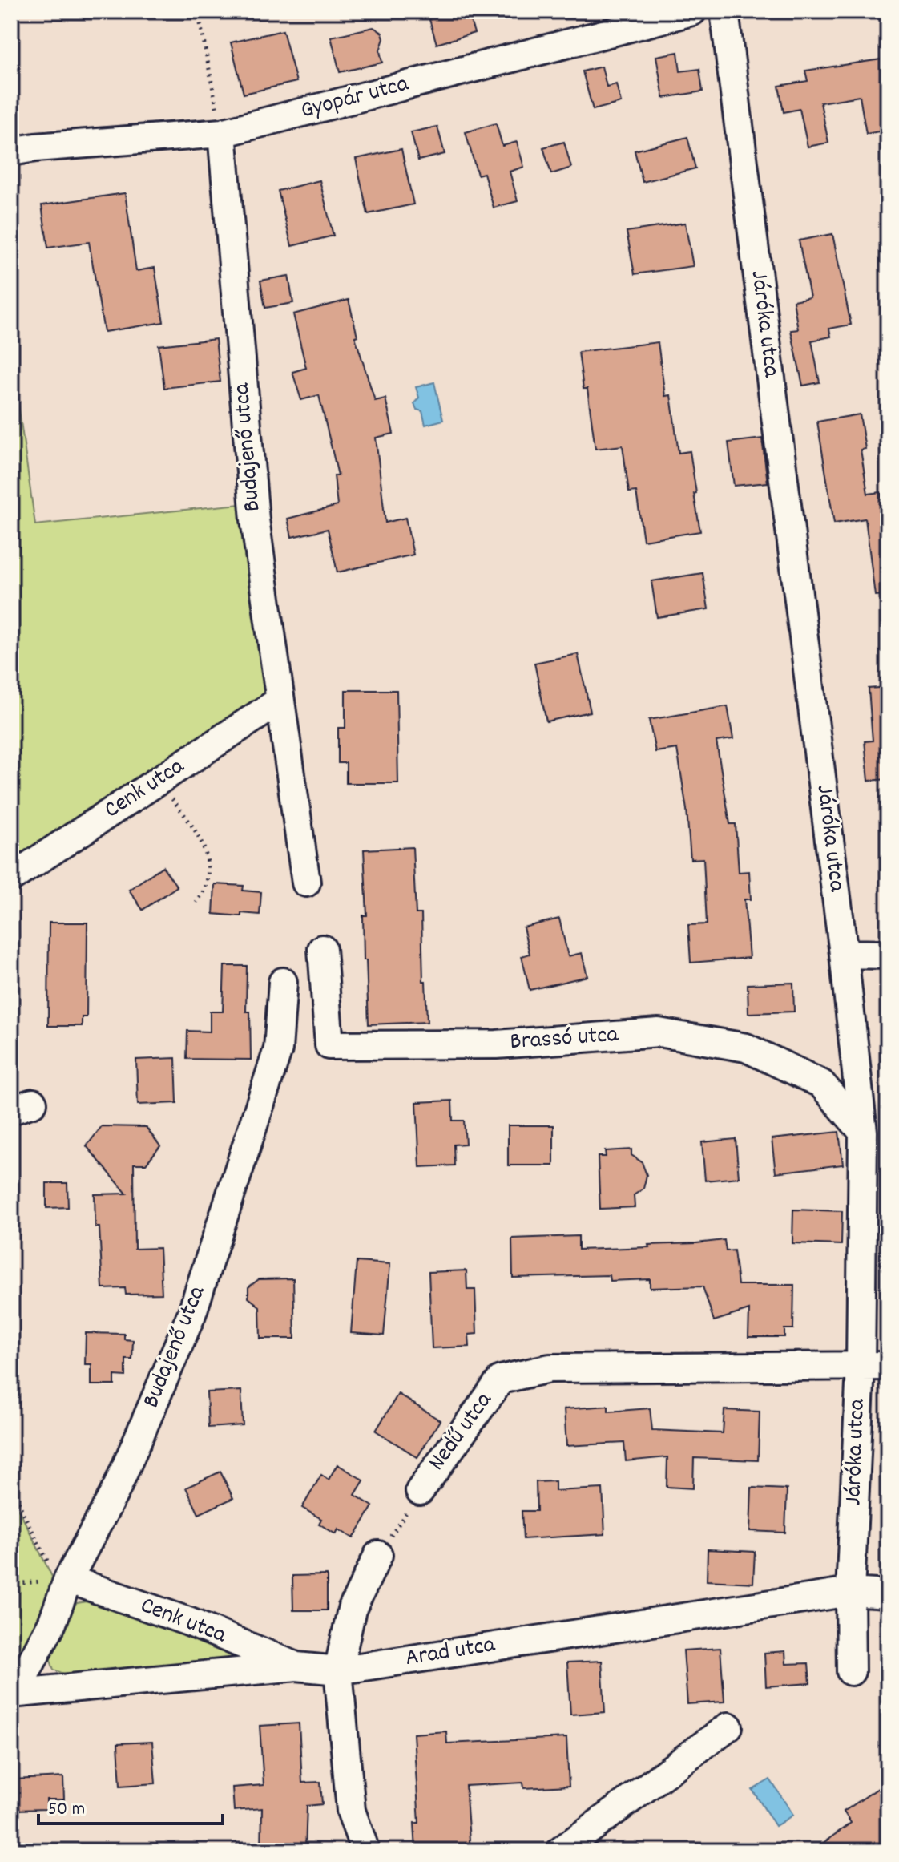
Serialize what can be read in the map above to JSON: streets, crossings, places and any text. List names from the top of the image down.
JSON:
{
  "streets": {
    "street": [
      "Gyopár utca",
      "Járóka utca",
      "Budajenő utca",
      "Cenk utca",
      "Brassó utca",
      "Nedű utca",
      "Arad utca"
    ]
  },
  "crossings": [
    ["Gyopár utca", "Budajenő utca"],
    ["Járóka utca", "Brassó utca"],
    ["Járóka utca", "Nedű utca"],
    ["Járóka utca", "Arad utca"],
    ["Budajenő utca", "Cenk utca"],
    ["Budajenő utca", "Arad utca"],
    ["Cenk utca", "Arad utca"]
  ],
  "scale_bar": "50 m"
}
